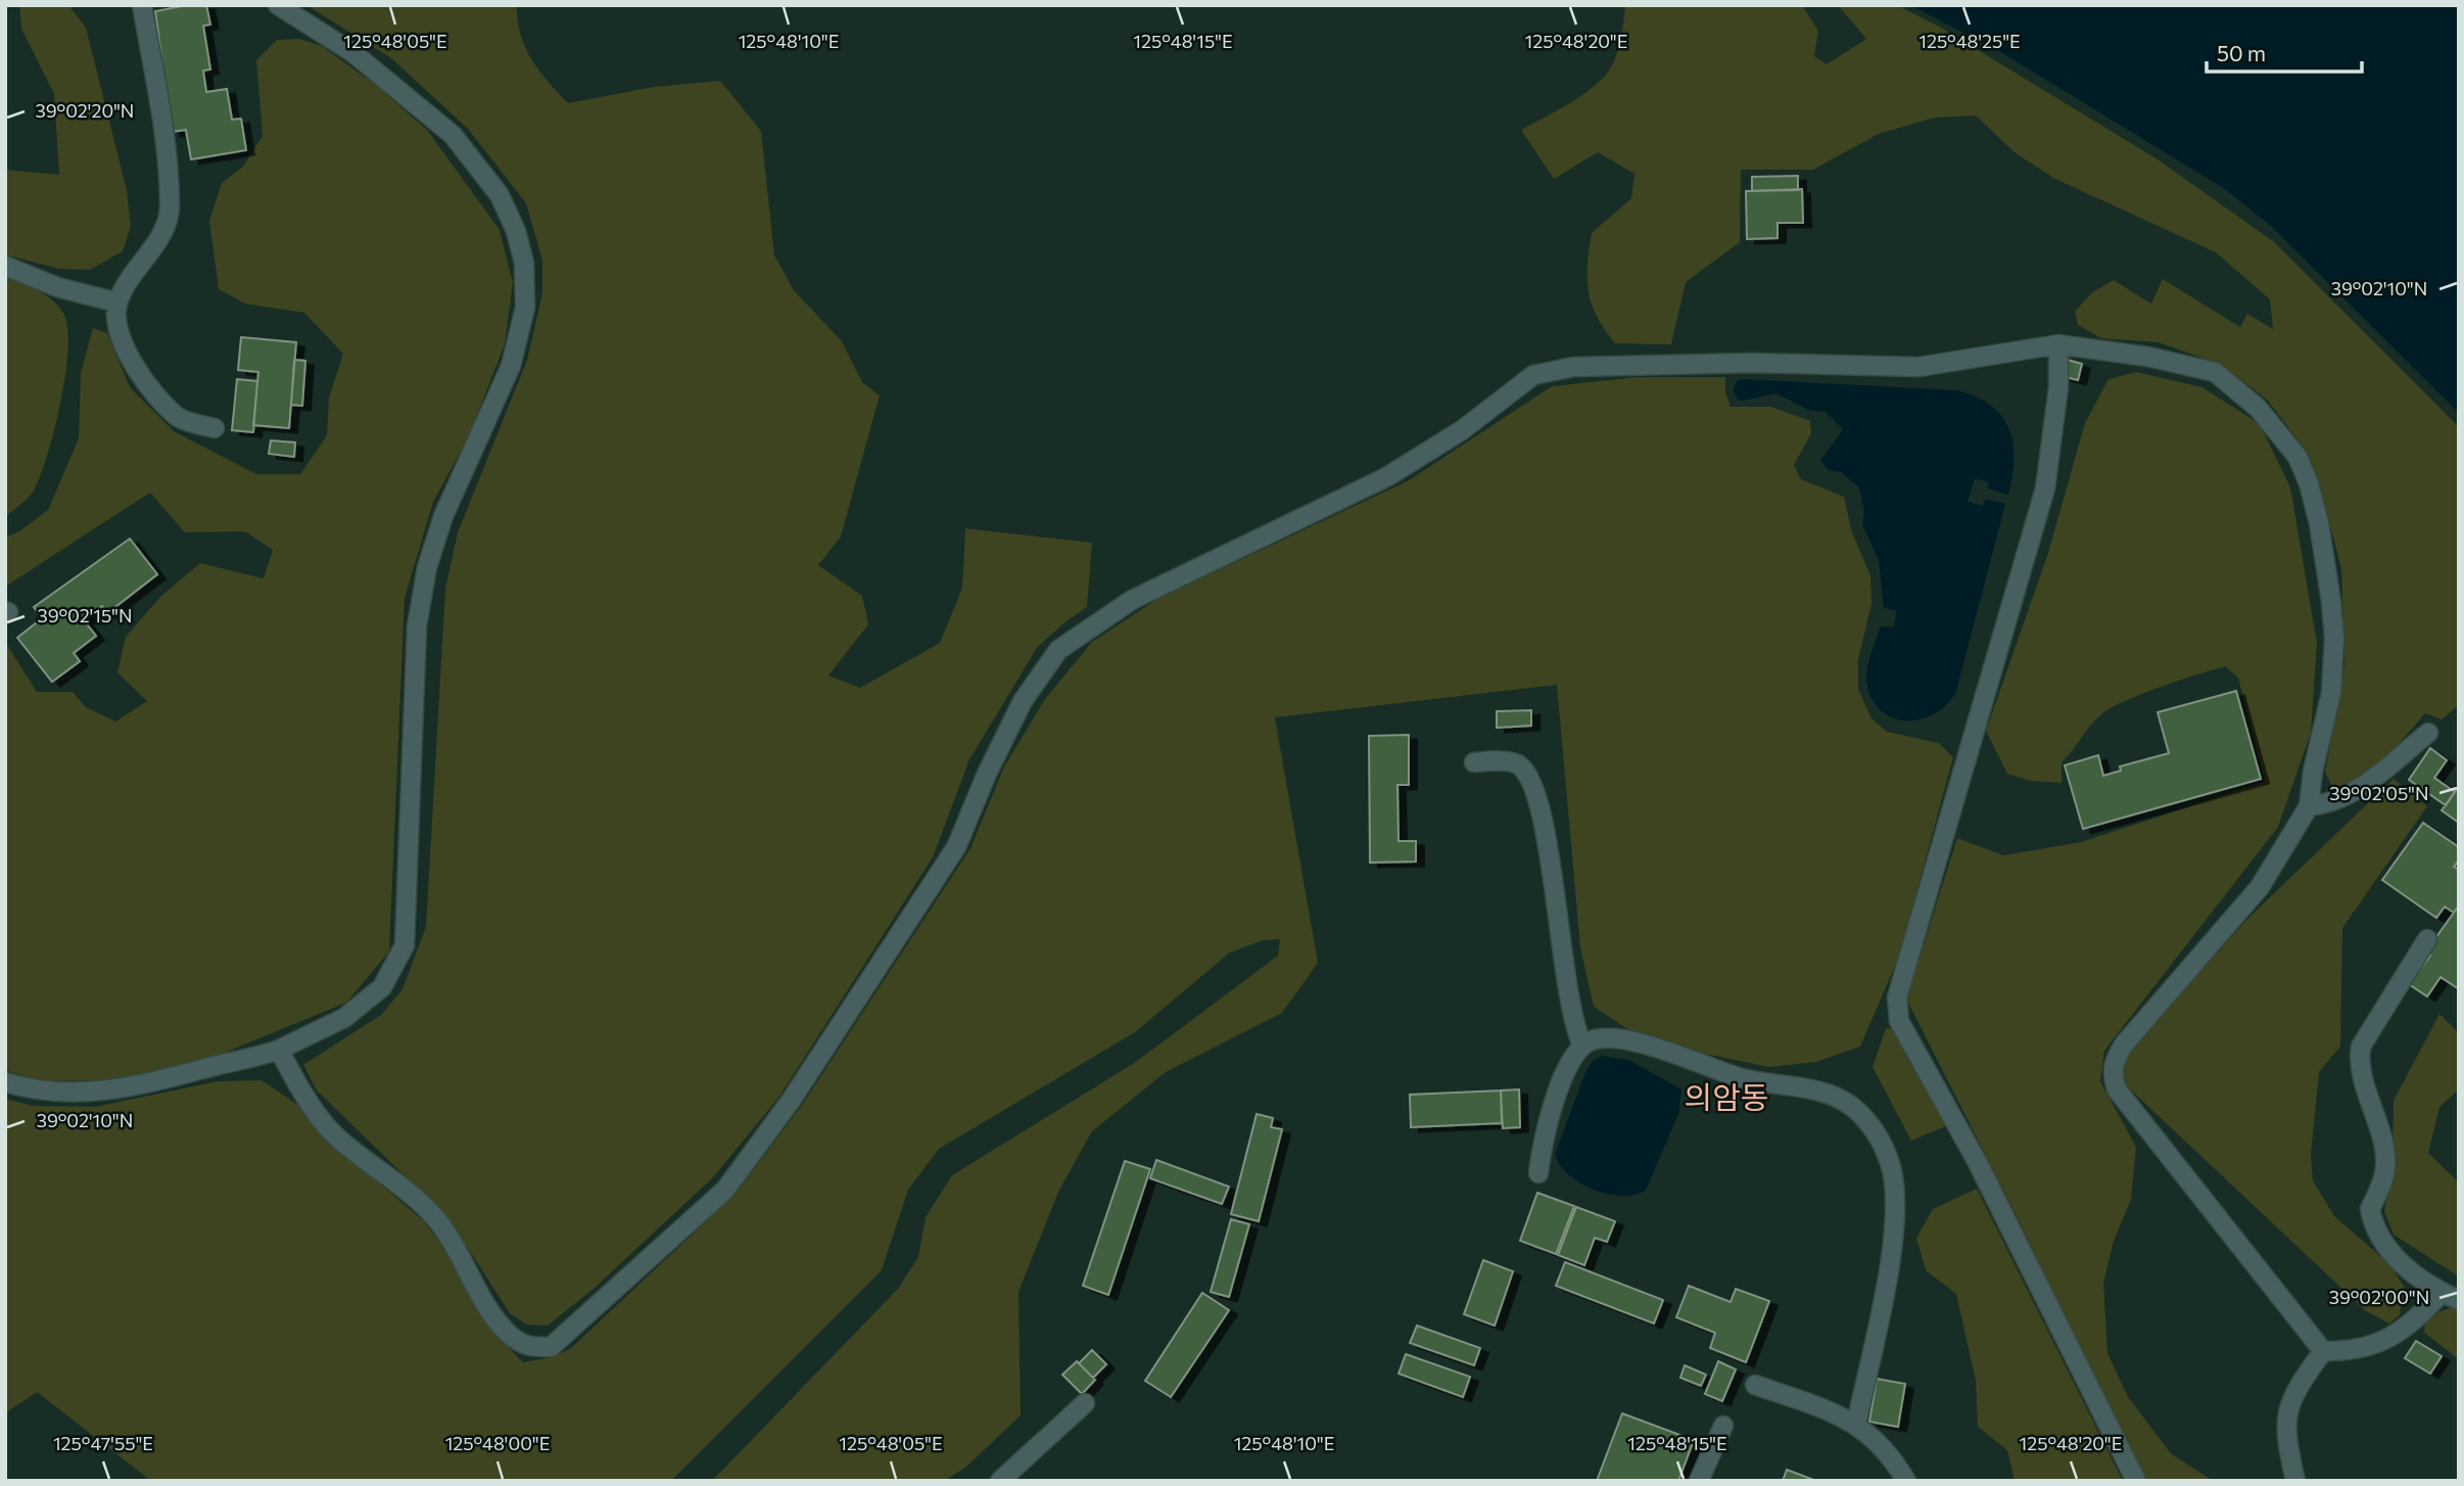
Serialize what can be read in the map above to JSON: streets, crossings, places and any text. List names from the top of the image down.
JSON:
{
  "districts": ["의암동"],
  "scale_bar": "50 m",
  "coordinates": [
    "125°48'10\"E",
    "125°48'15\"E",
    "125°48'20\"E",
    "125°48'25\"E",
    "125°48'05\"E",
    "39°02'20\"N",
    "39°02'10\"N",
    "39°02'15\"N",
    "39°02'05\"N",
    "39°02'00\"N",
    "125°47'55\"E",
    "125°48'00\"E"
  ]
}
